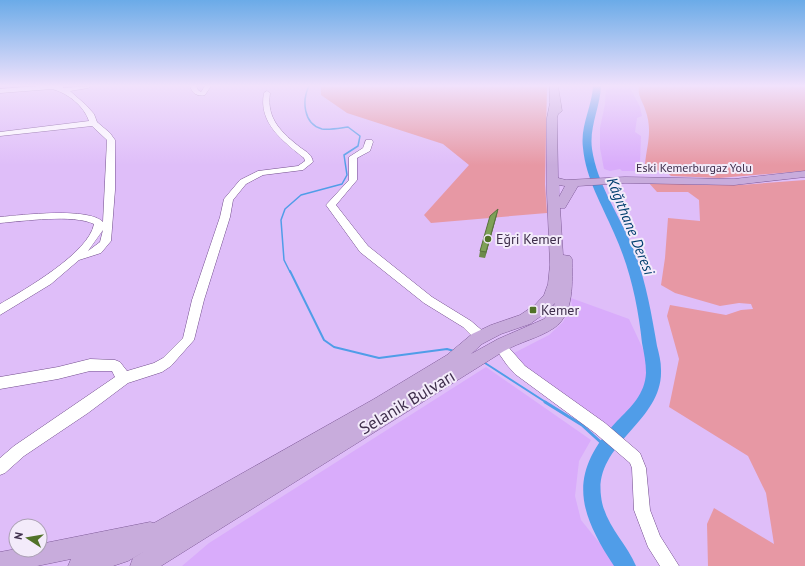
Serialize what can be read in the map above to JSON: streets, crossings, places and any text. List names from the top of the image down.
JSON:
{
  "streets": {
    "main road": ["Eski Kemerburgaz Yolu", "Selanik Bulvarı"]
  },
  "crossings": [
    ["Eski Kemerburgaz Yolu", "Selanik Bulvarı"]
  ],
  "water": ["Kâğıthane Deresi"],
  "places": {
    "other": ["Eğri Kemer"],
    "transit": ["Kemer"]
  },
  "north": "left"
}
